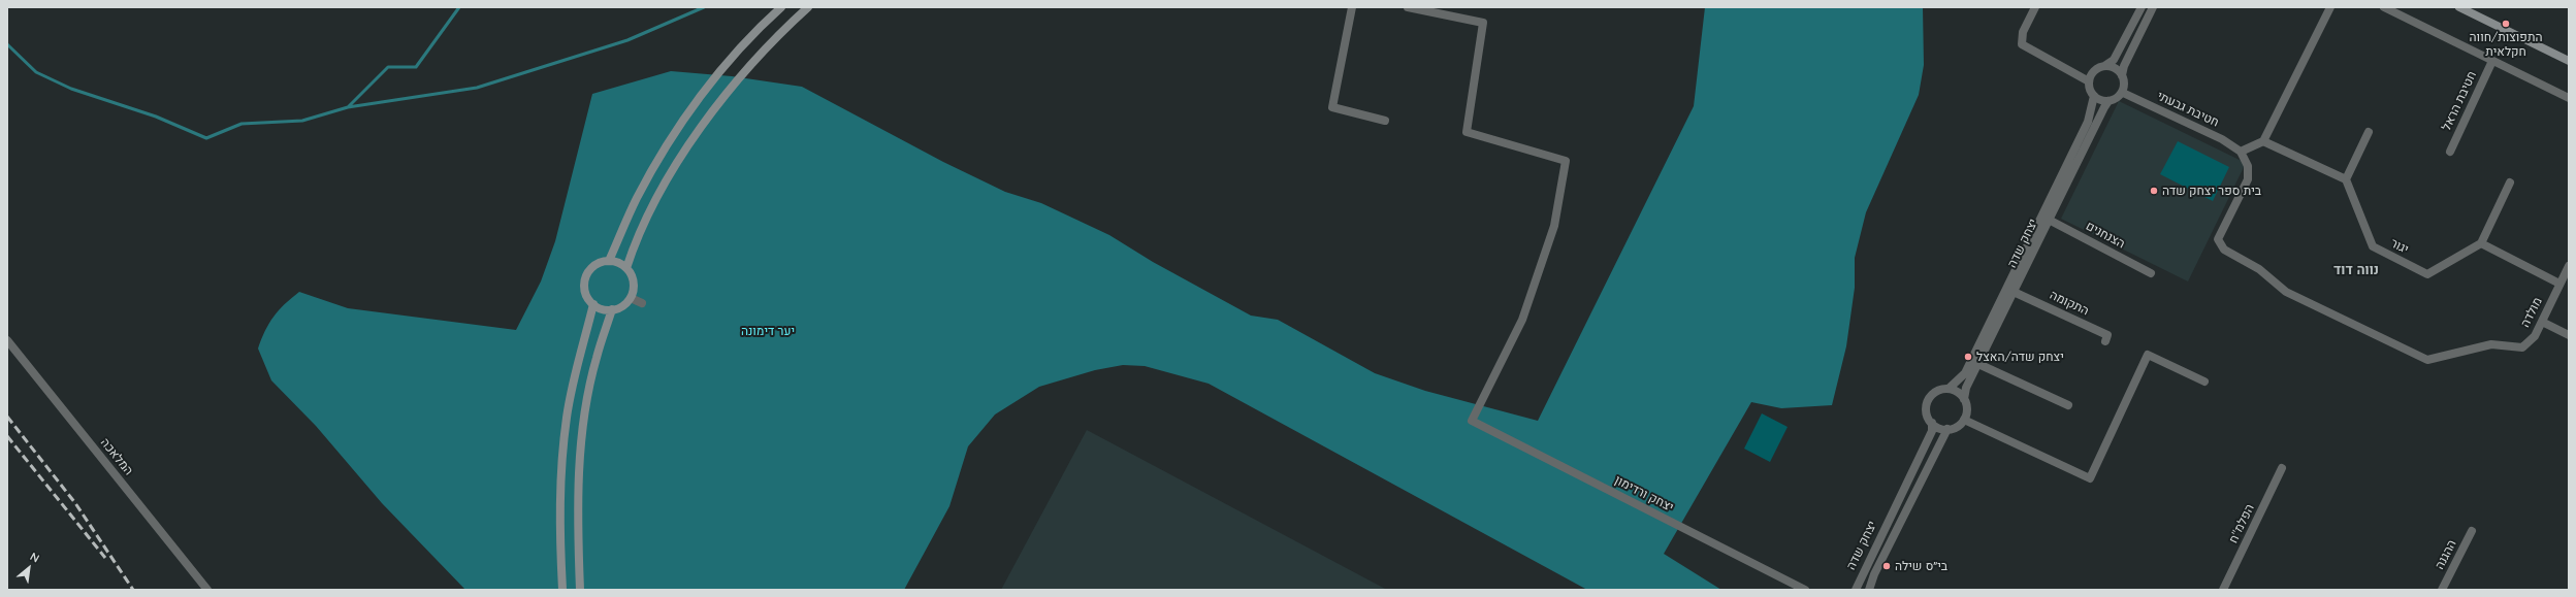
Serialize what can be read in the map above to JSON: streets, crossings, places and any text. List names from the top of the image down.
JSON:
{
  "streets": {
    "street": [
      "חטיבת הראל",
      "חטיבת גבעתי",
      "הצנחנים",
      "יצחק שדה",
      "יגור",
      "התקומה",
      "מולדה",
      "המלאכה",
      "יצחק ורדימון",
      "הפלמ\"ח",
      "ההגנה"
    ]
  },
  "crossings": [
    ["חטיבת גבעתי", "יצחק שדה"],
    ["חטיבת גבעתי", "מולדה"],
    ["הצנחנים", "יצחק שדה"],
    ["יצחק שדה", "התקומה"]
  ],
  "districts": ["נווה דוד"],
  "parks": ["יער דימונה"],
  "places": [
    "התפוצות/חווה חקלאית",
    "בית ספר יצחק שדה",
    "יצחק שדה/האצל",
    "בי״ס שילה"
  ],
  "north": "top right"
}
